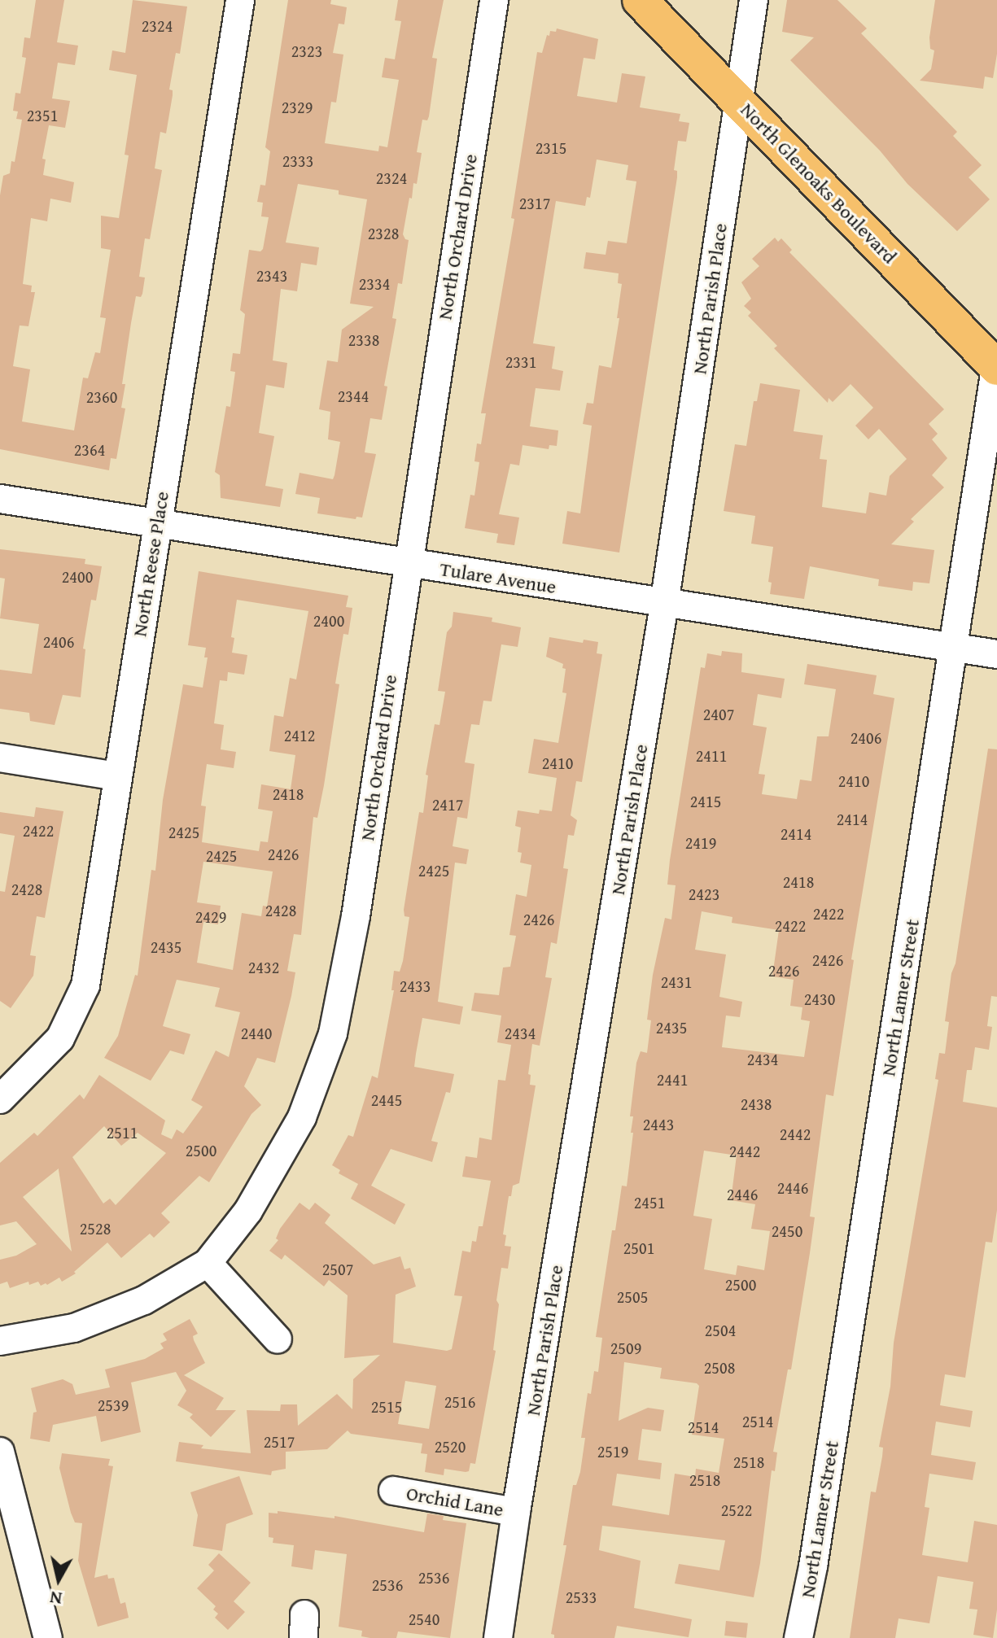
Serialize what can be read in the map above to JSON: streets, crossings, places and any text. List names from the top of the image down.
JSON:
{
  "streets": {
    "main road": ["North Glenoaks Boulevard"],
    "street": [
      "North Orchard Drive",
      "North Parish Place",
      "North Reese Place",
      "Tulare Avenue",
      "North Lamer Street",
      "Orchid Lane"
    ]
  },
  "crossings": [
    ["North Glenoaks Boulevard", "North Parish Place"],
    ["North Glenoaks Boulevard", "North Lamer Street"],
    ["North Orchard Drive", "Tulare Avenue"],
    ["North Parish Place", "Tulare Avenue"],
    ["North Parish Place", "Orchid Lane"],
    ["North Reese Place", "Tulare Avenue"],
    ["Tulare Avenue", "North Lamer Street"]
  ],
  "house_numbers": [
    "2324",
    "2323",
    "2329",
    "2351",
    "2315",
    "2333",
    "2324",
    "2317",
    "2328",
    "2343",
    "2334",
    "2338",
    "2331",
    "2344",
    "2360",
    "2364",
    "2400",
    "2400",
    "2406",
    "2407",
    "2412",
    "2406",
    "2411",
    "2410",
    "2410",
    "2418",
    "2415",
    "2417",
    "2414",
    "2422",
    "2425",
    "2414",
    "2419",
    "2426",
    "2425",
    "2425",
    "2418",
    "2428",
    "2423",
    "2428",
    "2422",
    "2429",
    "2426",
    "2422",
    "2435",
    "2426",
    "2432",
    "2426",
    "2431",
    "2433",
    "2430",
    "2435",
    "2440",
    "2434",
    "2434",
    "2441",
    "2445",
    "2438",
    "2443",
    "2511",
    "2442",
    "2500",
    "2442",
    "2446",
    "2446",
    "2451",
    "2528",
    "2450",
    "2501",
    "2507",
    "2500",
    "2505",
    "2504",
    "2509",
    "2508",
    "2516",
    "2539",
    "2515",
    "2514",
    "2514",
    "2517",
    "2520",
    "2519",
    "2518",
    "2518",
    "2522",
    "2536",
    "2536",
    "2533",
    "2540"
  ],
  "north": "bottom"
}
